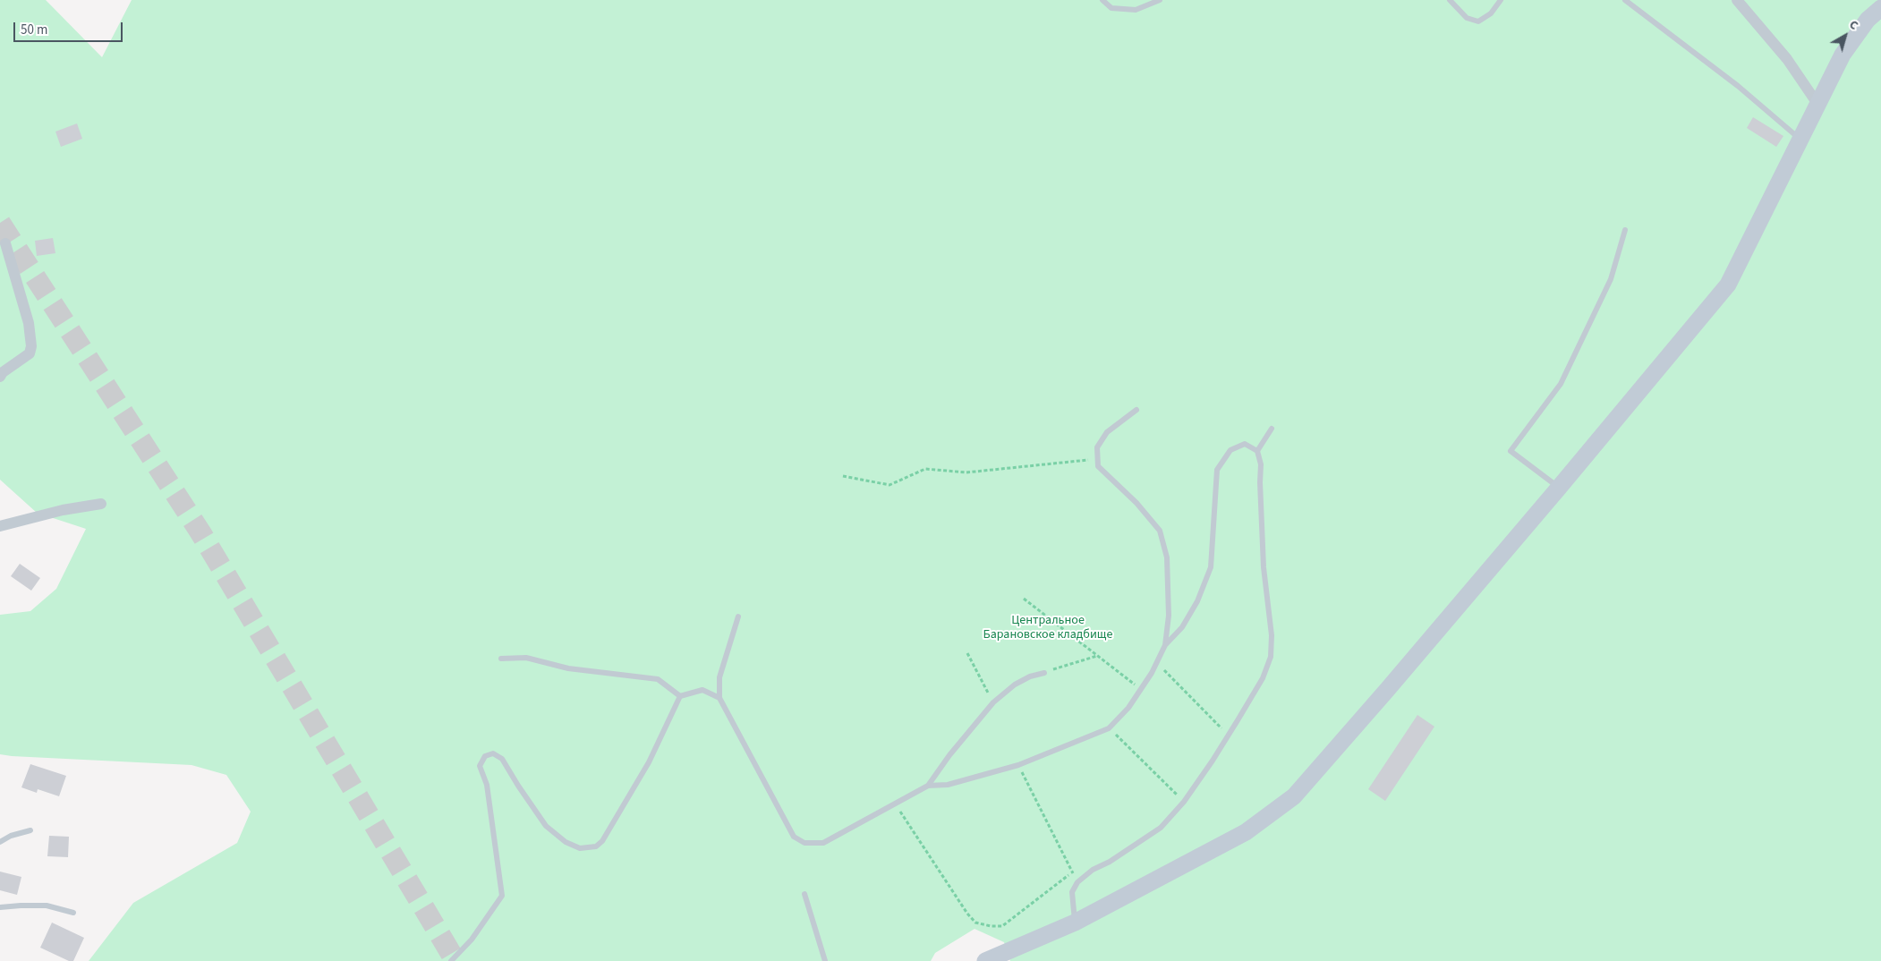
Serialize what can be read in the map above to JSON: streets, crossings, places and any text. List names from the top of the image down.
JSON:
{
  "parks": ["Центральное Барановское кладбище"],
  "scale_bar": "50 m",
  "north": "top right"
}
